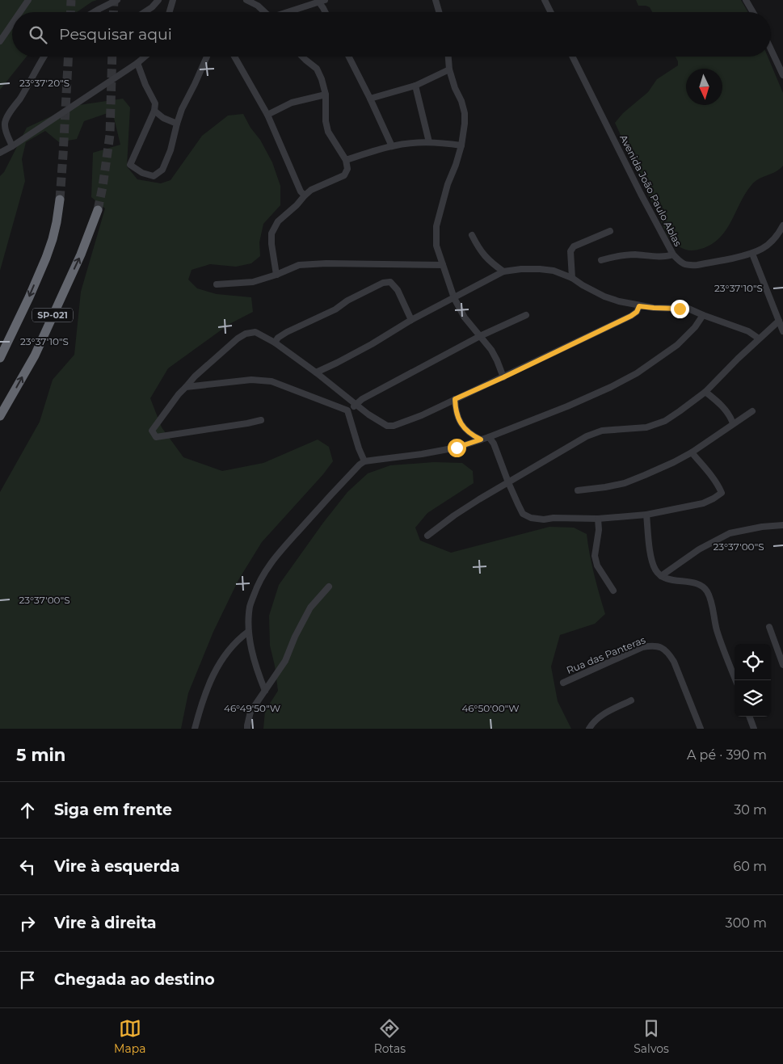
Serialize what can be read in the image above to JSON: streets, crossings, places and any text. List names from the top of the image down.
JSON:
{
  "streets": {
    "highway": ["SP-021"],
    "street": ["Avenida João Paulo Ablas", "Rua das Panteras"]
  },
  "north": "bottom",
  "page": {
    "search": "Pesquisar aqui",
    "heading": ["5 min", "A pé · 390 m"],
    "list": [
      ["Siga em frente", "30 m"],
      ["Vire à esquerda", "60 m"],
      ["Vire à direita", "300 m"],
      "Chegada ao destino"
    ],
    "nav": ["Mapa", "Rotas", "Salvos"]
  },
  "coordinates": [
    "23°37'20\"S",
    "23°37'10\"S",
    "23°37'00\"S",
    "46°49'50\"W",
    "46°50'00\"W"
  ]
}
